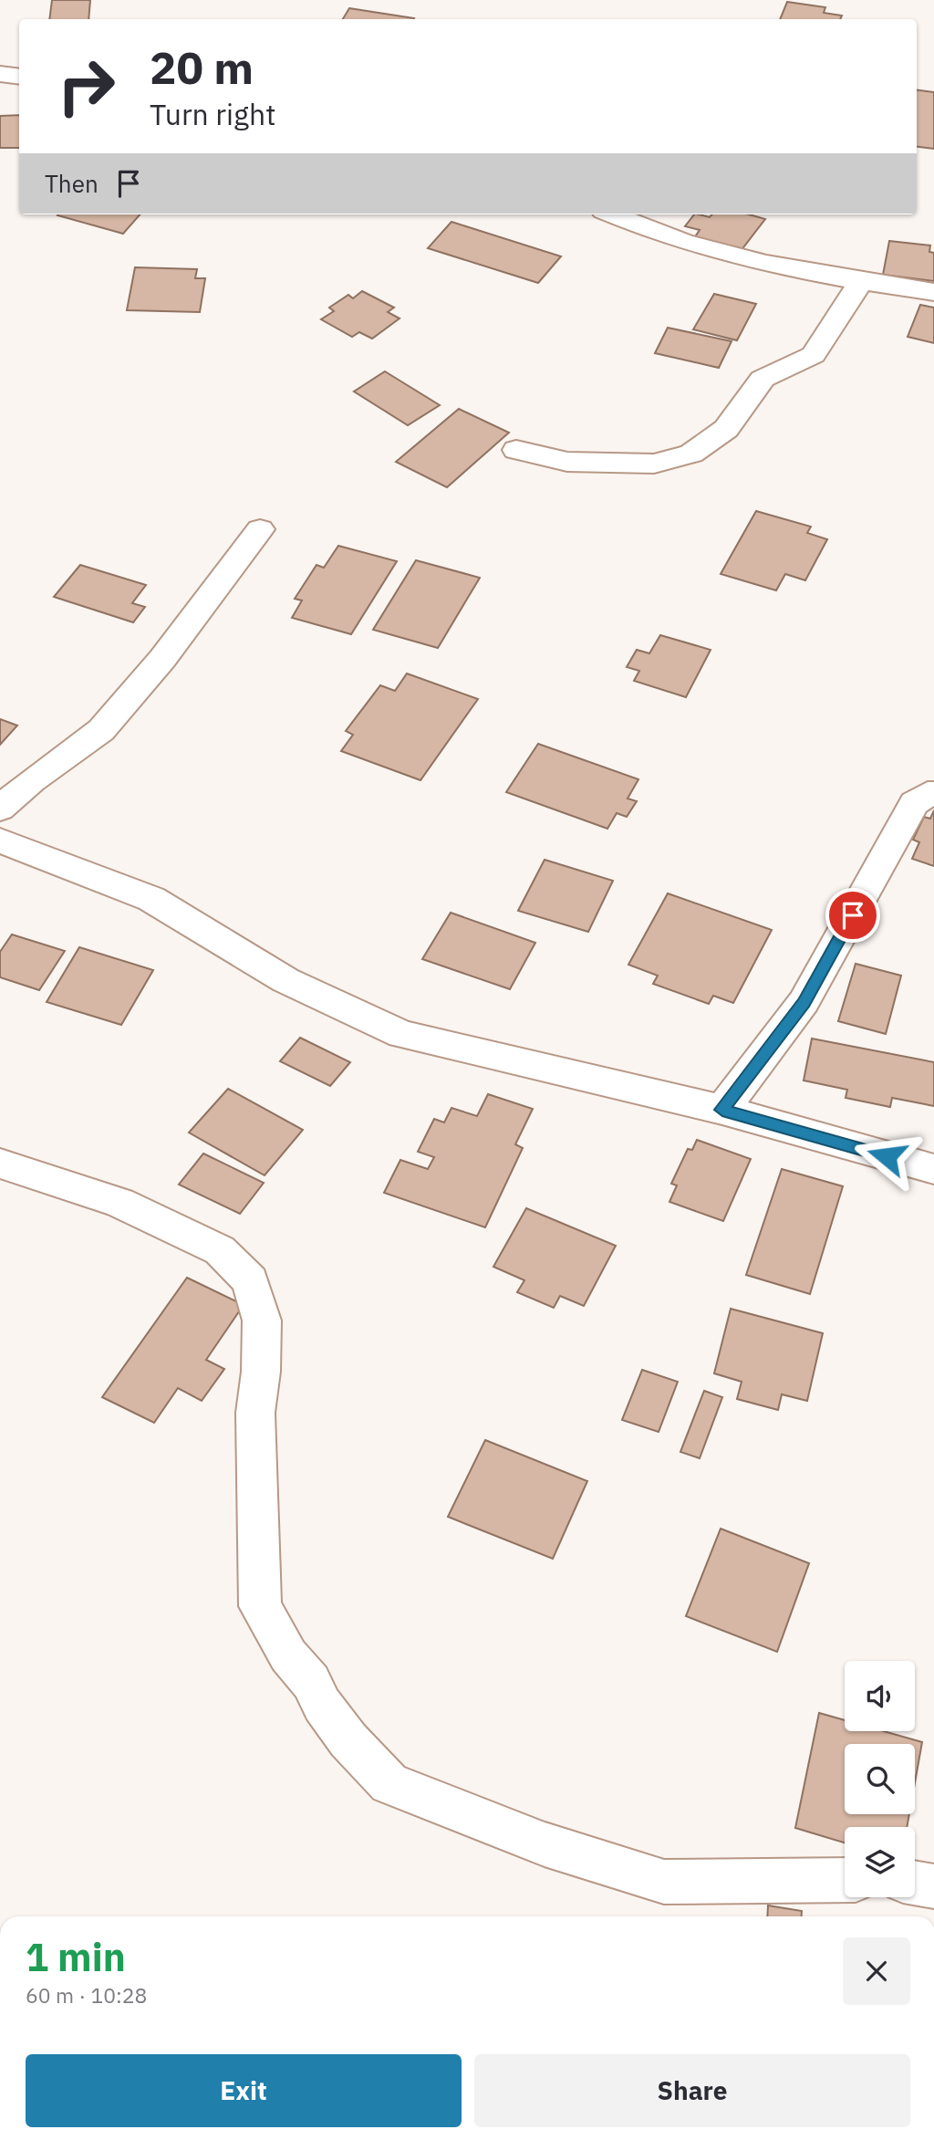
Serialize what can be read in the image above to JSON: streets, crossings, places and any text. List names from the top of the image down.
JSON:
{
  "page": {
    "turn": ["20 m", "Turn right"],
    "then": "Then",
    "heading": ["1 min", "60 m · 10:28"],
    "buttons": ["Exit", "Share"]
  }
}
